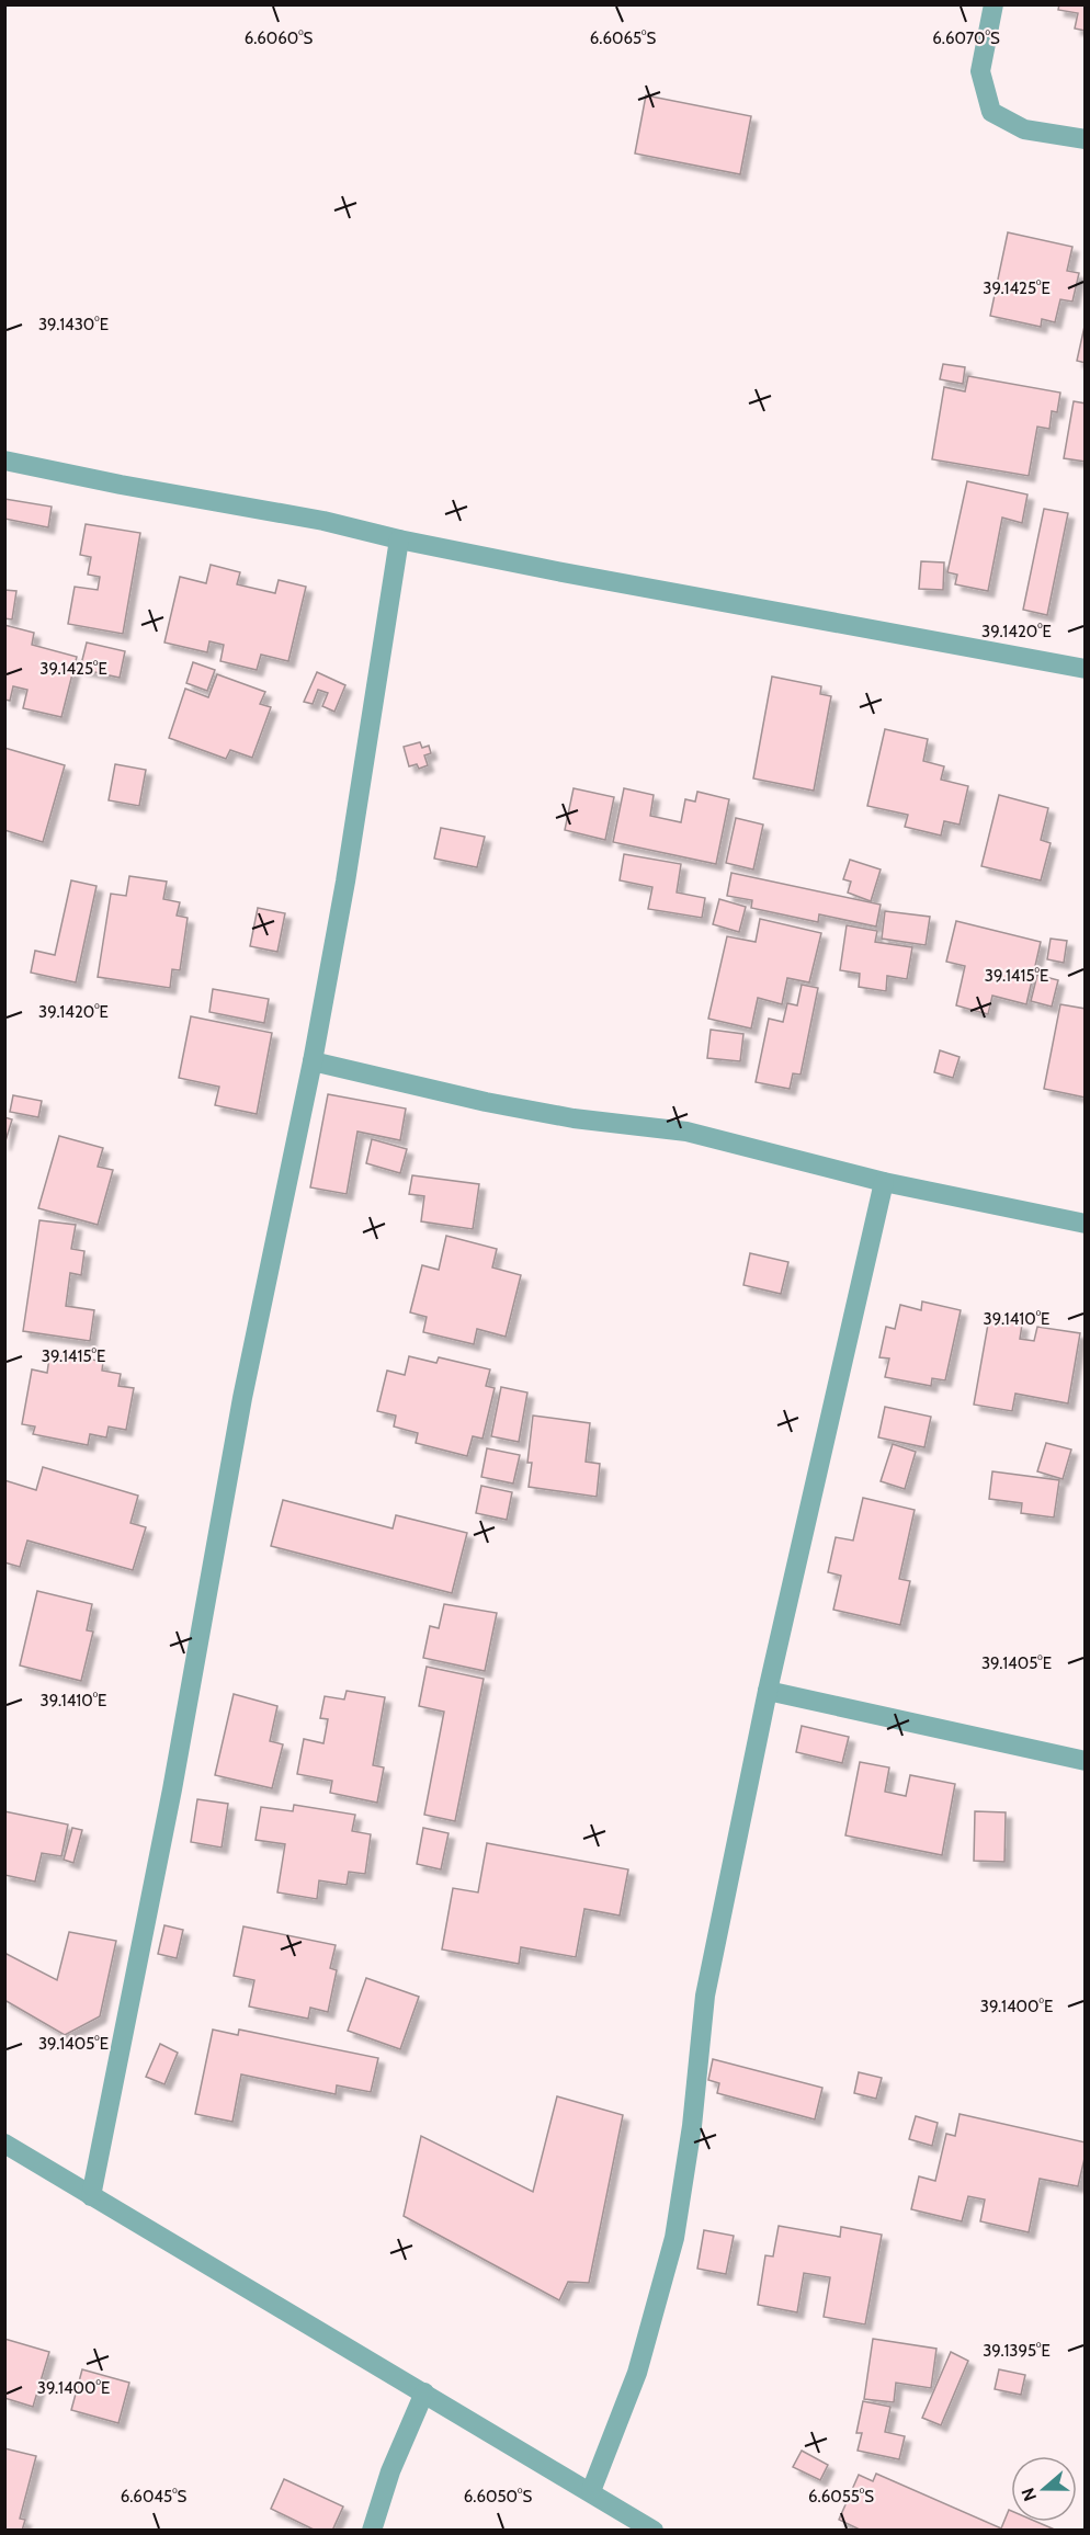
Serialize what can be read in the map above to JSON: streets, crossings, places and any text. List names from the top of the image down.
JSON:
{
  "north": "left",
  "coordinates": [
    "6.6060°S",
    "6.6065°S",
    "6.6070°S",
    "39.1425°E",
    "39.1430°E",
    "39.1420°E",
    "39.1415°E",
    "39.1410°E",
    "39.1405°E",
    "39.1400°E",
    "39.1395°E",
    "6.6045°S",
    "6.6050°S",
    "6.6055°S"
  ]
}
